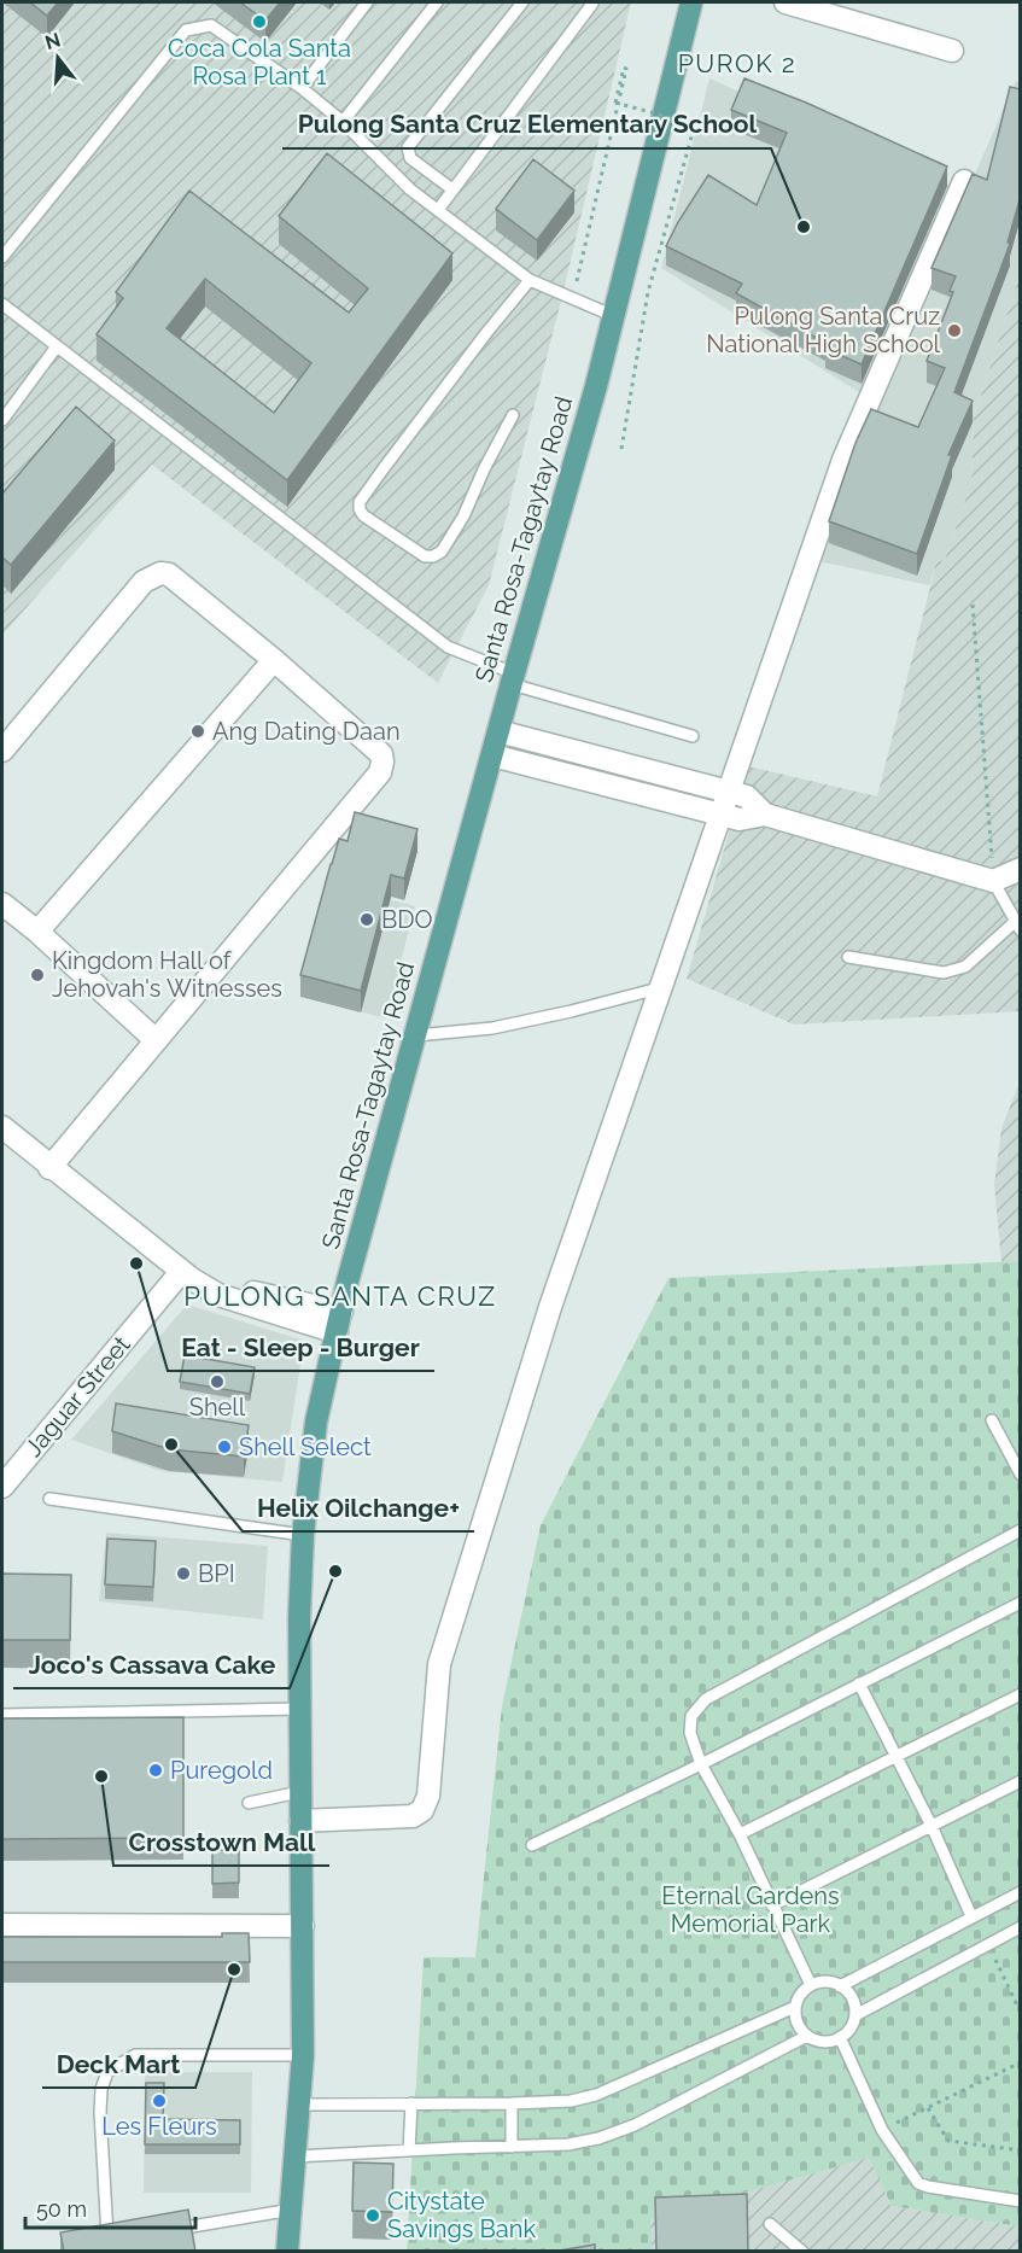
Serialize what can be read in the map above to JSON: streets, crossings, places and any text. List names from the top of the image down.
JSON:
{
  "streets": {
    "main road": ["Santa Rosa-Tagaytay Road"],
    "street": ["Jaguar Street"]
  },
  "districts": ["PUROK 2", "PULONG SANTA CRUZ"],
  "parks": ["Eternal Gardens Memorial Park"],
  "places": [
    "Coca Cola Santa Rosa Plant 1",
    "Pulong Santa Cruz Elementary School",
    "Pulong Santa Cruz National High School",
    "Ang Dating Daan",
    "BDO",
    "Kingdom Hall of Jehovah's Witnesses",
    "Eat - Sleep - Burger",
    "Shell",
    "Helix Oilchange+",
    "Shell Select",
    "Joco's Cassava Cake",
    "BPI",
    "Puregold",
    "Crosstown Mall",
    "Deck Mart",
    "Les Fleurs",
    "Citystate Savings Bank"
  ],
  "scale_bar": "50 m",
  "north": "top"
}
